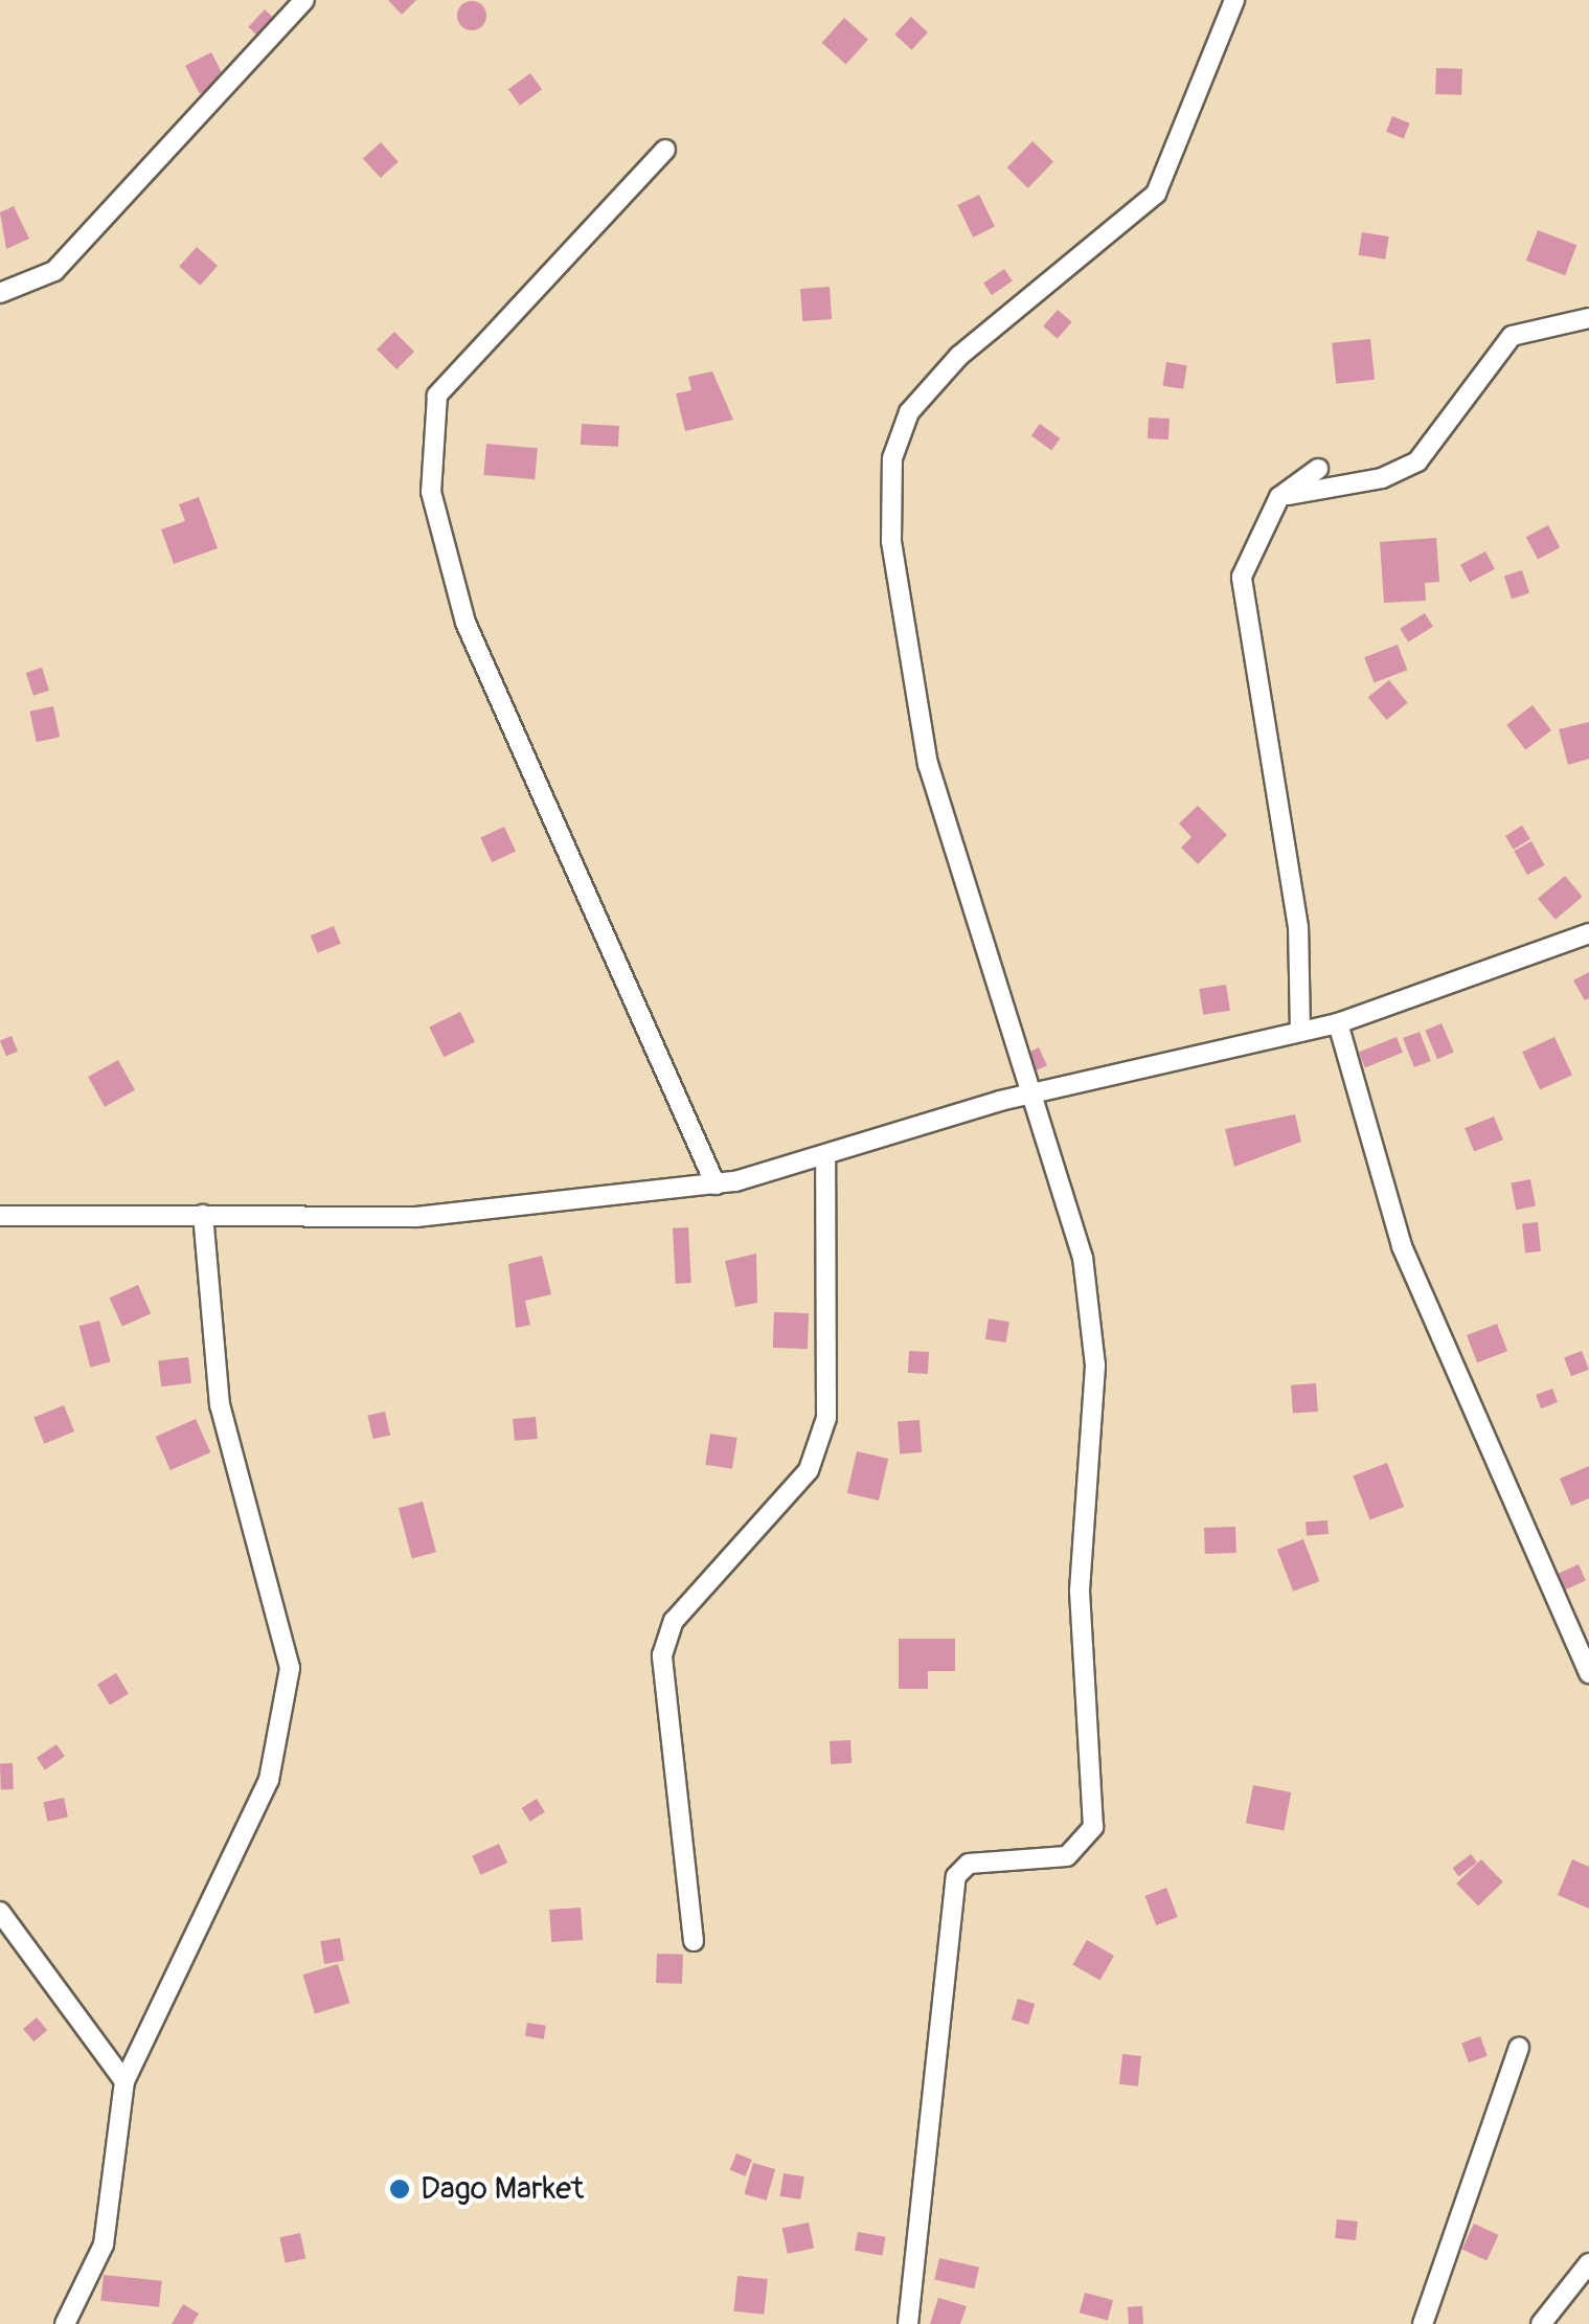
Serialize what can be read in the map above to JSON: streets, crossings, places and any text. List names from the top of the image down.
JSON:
{
  "places": ["Dago Market"]
}
